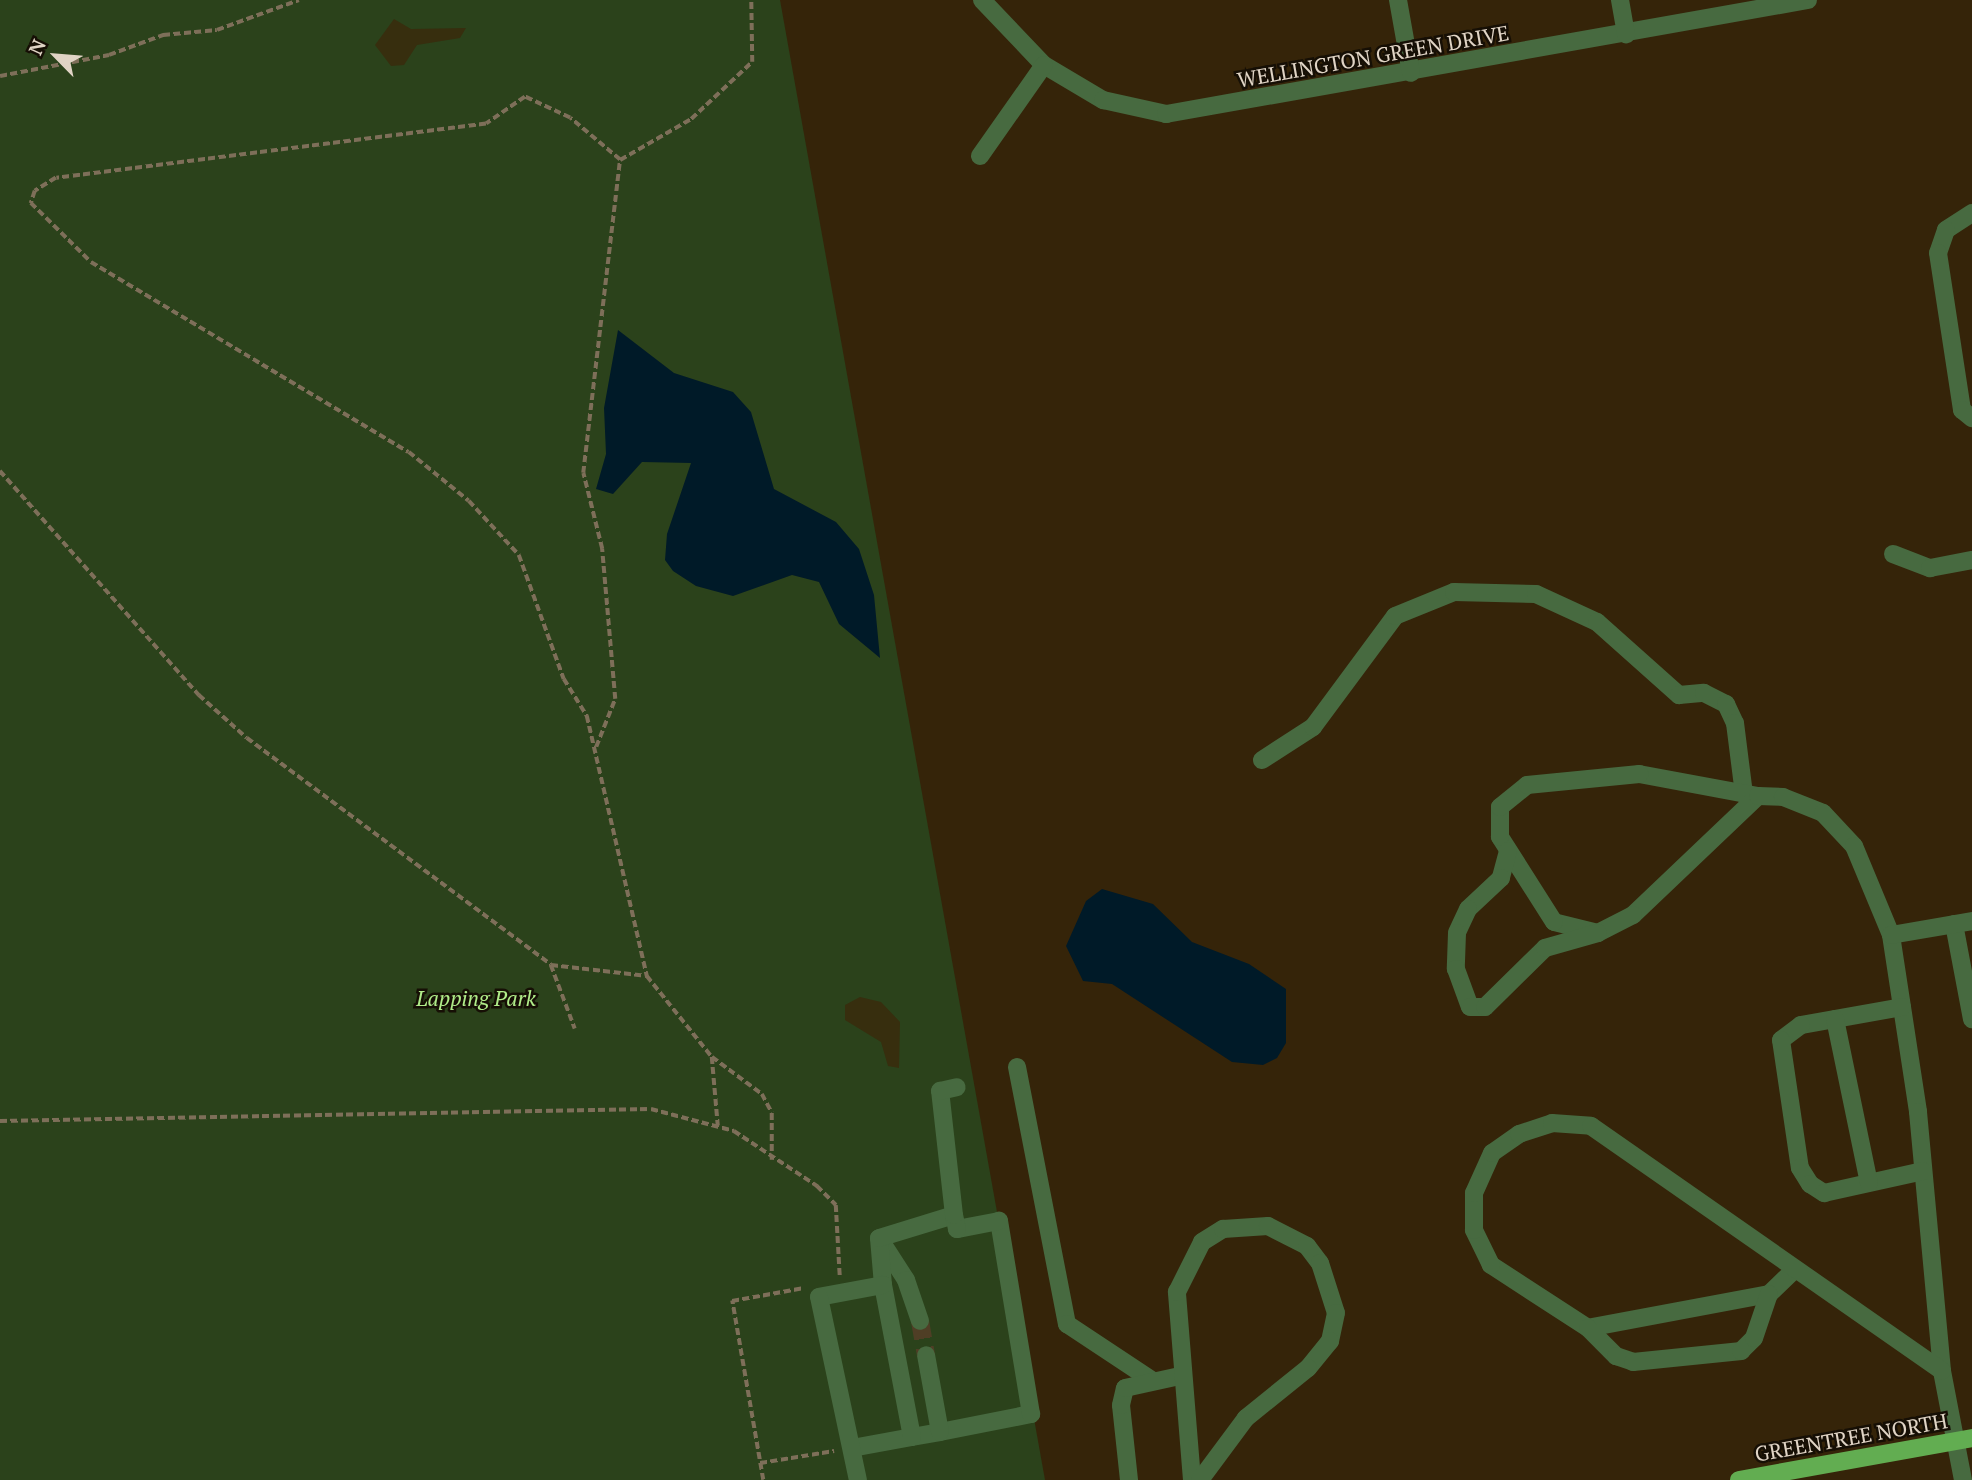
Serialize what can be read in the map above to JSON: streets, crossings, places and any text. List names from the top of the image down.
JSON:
{
  "streets": {
    "main road": ["GREENTREE NORTH"],
    "street": ["WELLINGTON GREEN DRIVE"]
  },
  "parks": ["Lapping Park"],
  "north": "top left"
}
